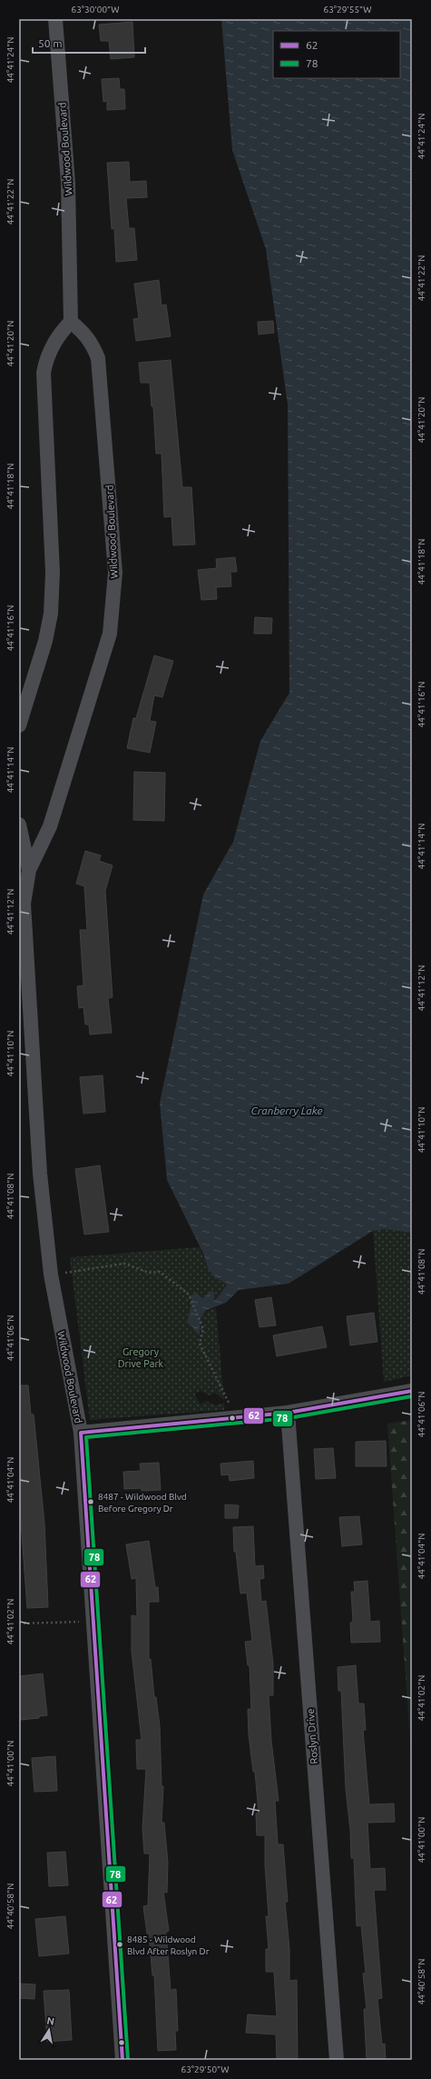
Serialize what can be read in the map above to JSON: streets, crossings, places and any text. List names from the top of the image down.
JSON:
{
  "streets": {
    "street": ["Wildwood Boulevard", "Roslyn Drive"]
  },
  "water": ["Cranberry Lake"],
  "parks": ["Gregory Drive Park"],
  "places": ["8487 - Wildwood Blvd Before Gregory Dr", "8485 - Wildwood Blvd After Roslyn Dr"],
  "lines": ["transit line 62", "transit line 78"],
  "legend": ["62", "78"],
  "scale_bar": "50 m",
  "north": "top",
  "coordinates": [
    "63°30'00\"W",
    "63°29'55\"W",
    "44°41'24\"N",
    "44°41'22\"N",
    "44°41'20\"N",
    "44°41'18\"N",
    "44°41'16\"N",
    "44°41'14\"N",
    "44°41'12\"N",
    "44°41'10\"N",
    "44°41'08\"N",
    "44°41'06\"N",
    "44°41'04\"N",
    "44°41'02\"N",
    "44°41'00\"N",
    "44°40'58\"N",
    "63°29'50\"W"
  ]
}
